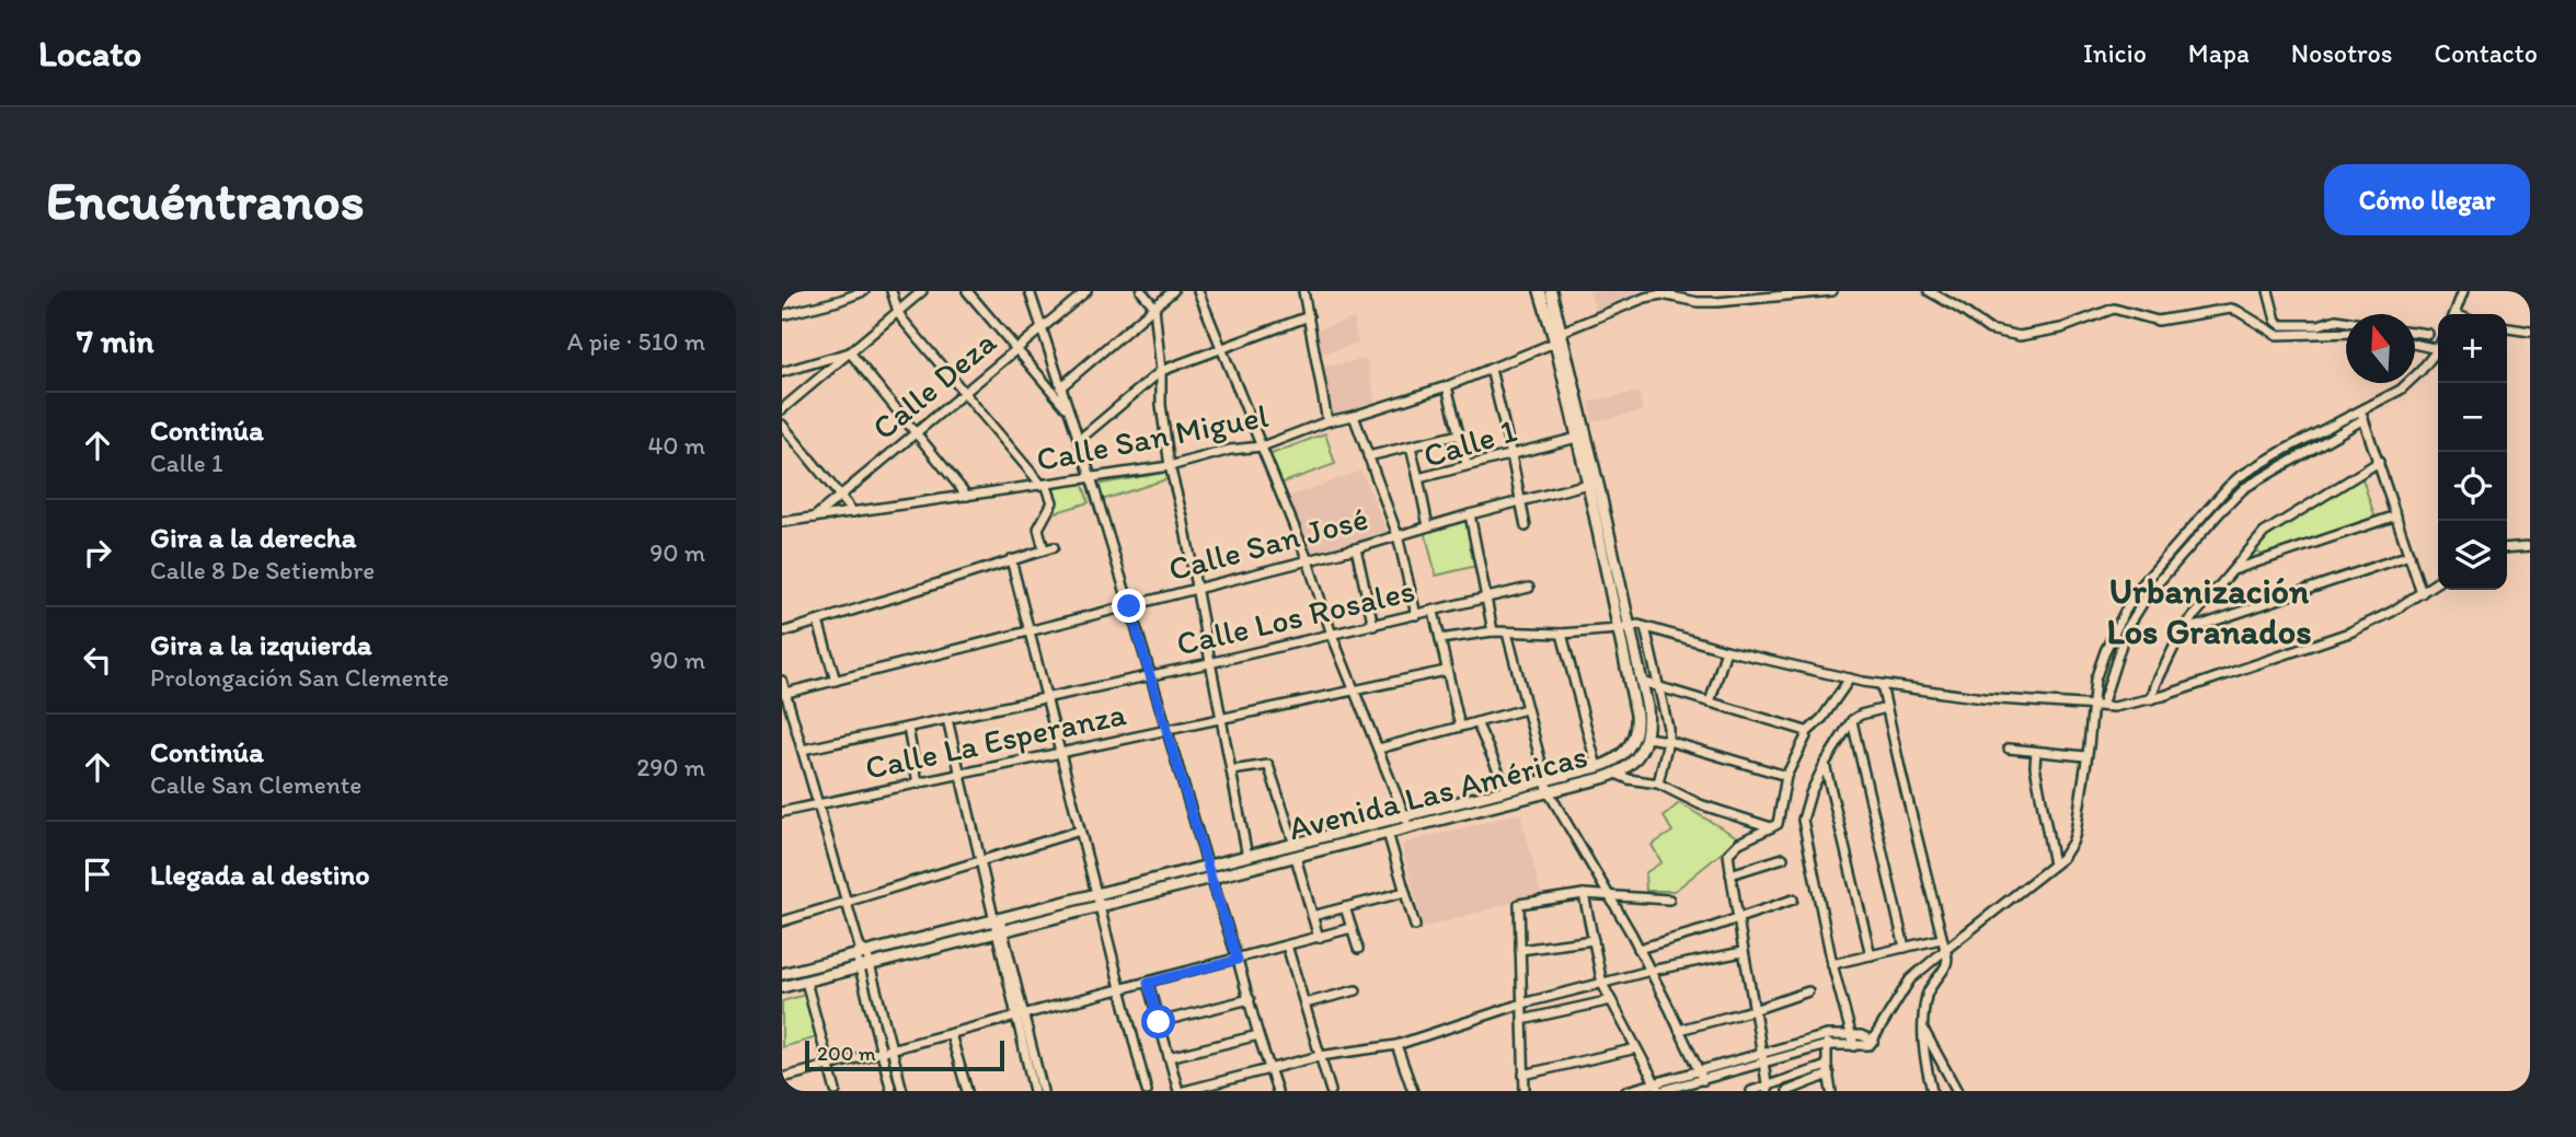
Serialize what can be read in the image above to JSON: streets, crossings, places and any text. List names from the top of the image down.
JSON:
{
  "streets": {
    "main road": ["Avenida Las Américas"],
    "street": [
      "Calle Deza",
      "Calle San Miguel",
      "Calle 1",
      "Calle San José",
      "Calle Los Rosales",
      "Calle La Esperanza"
    ]
  },
  "crossings": [
    ["Calle Deza", "Calle San Miguel"],
    ["Calle San Miguel", "Avenida Las Américas"],
    ["Calle 1", "Calle San José"],
    ["Calle 1", "Avenida Las Américas"],
    ["Calle San José", "Avenida Las Américas"]
  ],
  "districts": ["Urbanización Los Granados"],
  "scale_bar": "200 m",
  "north": "top",
  "page": {
    "header": "Locato",
    "nav": [
      "Inicio",
      "Mapa",
      "Nosotros",
      "Contacto"
    ],
    "buttons": "Cómo llegar",
    "title": "Encuéntranos",
    "heading": ["7 min", "A pie · 510 m"],
    "map_buttons": ["+", "−"],
    "list": [
      ["Continúa", "Calle 1", "40 m"],
      ["Gira a la derecha", "Calle 8 De Setiembre", "90 m"],
      ["Gira a la izquierda", "Prolongación San Clemente", "90 m"],
      ["Continúa", "Calle San Clemente", "290 m"],
      "Llegada al destino"
    ],
    "scale": "200 m"
  }
}
